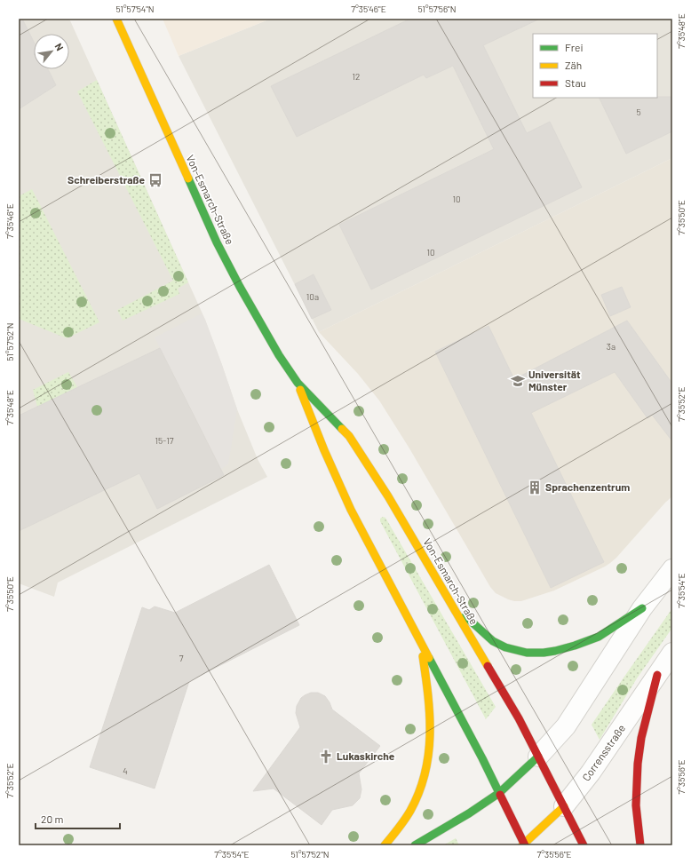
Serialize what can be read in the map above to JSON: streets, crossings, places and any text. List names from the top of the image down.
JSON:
{
  "streets": {
    "main road": ["Von-Esmarch-Straße", "Corrensstraße"]
  },
  "crossings": [
    ["Von-Esmarch-Straße", "Corrensstraße"]
  ],
  "places": {
    "bus stop": ["Schreiberstraße"],
    "school or university": ["Universität Münster"],
    "building": ["Sprachenzentrum"],
    "church": ["Lukaskirche"]
  },
  "house_numbers": [
    "12",
    "5",
    "10",
    "10",
    "10a",
    "3a",
    "15-17",
    "7",
    "4"
  ],
  "legend": ["Frei", "Zäh", "Stau"],
  "scale_bar": "20 m",
  "north": "top right",
  "coordinates": [
    "51°57'54\"N",
    "7°35'46\"E",
    "51°57'56\"N",
    "7°35'48\"E",
    "7°35'50\"E",
    "51°57'52\"N",
    "7°35'52\"E",
    "7°35'54\"E",
    "7°35'56\"E"
  ]
}
